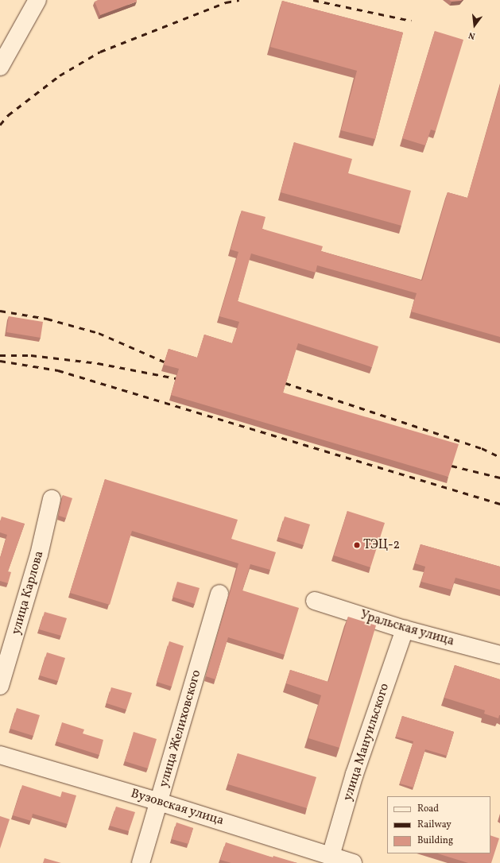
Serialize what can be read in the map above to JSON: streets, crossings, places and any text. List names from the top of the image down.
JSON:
{
  "streets": {
    "street": [
      "улица Карлова",
      "Уральская улица",
      "улица Желиховского",
      "улица Мануильского",
      "Вузовская улица"
    ]
  },
  "crossings": [
    ["Уральская улица", "улица Мануильского"],
    ["улица Желиховского", "Вузовская улица"],
    ["улица Мануильского", "Вузовская улица"]
  ],
  "places": ["ТЭЦ-2"],
  "legend": ["Road", "Railway", "Building"],
  "north": "bottom"
}
